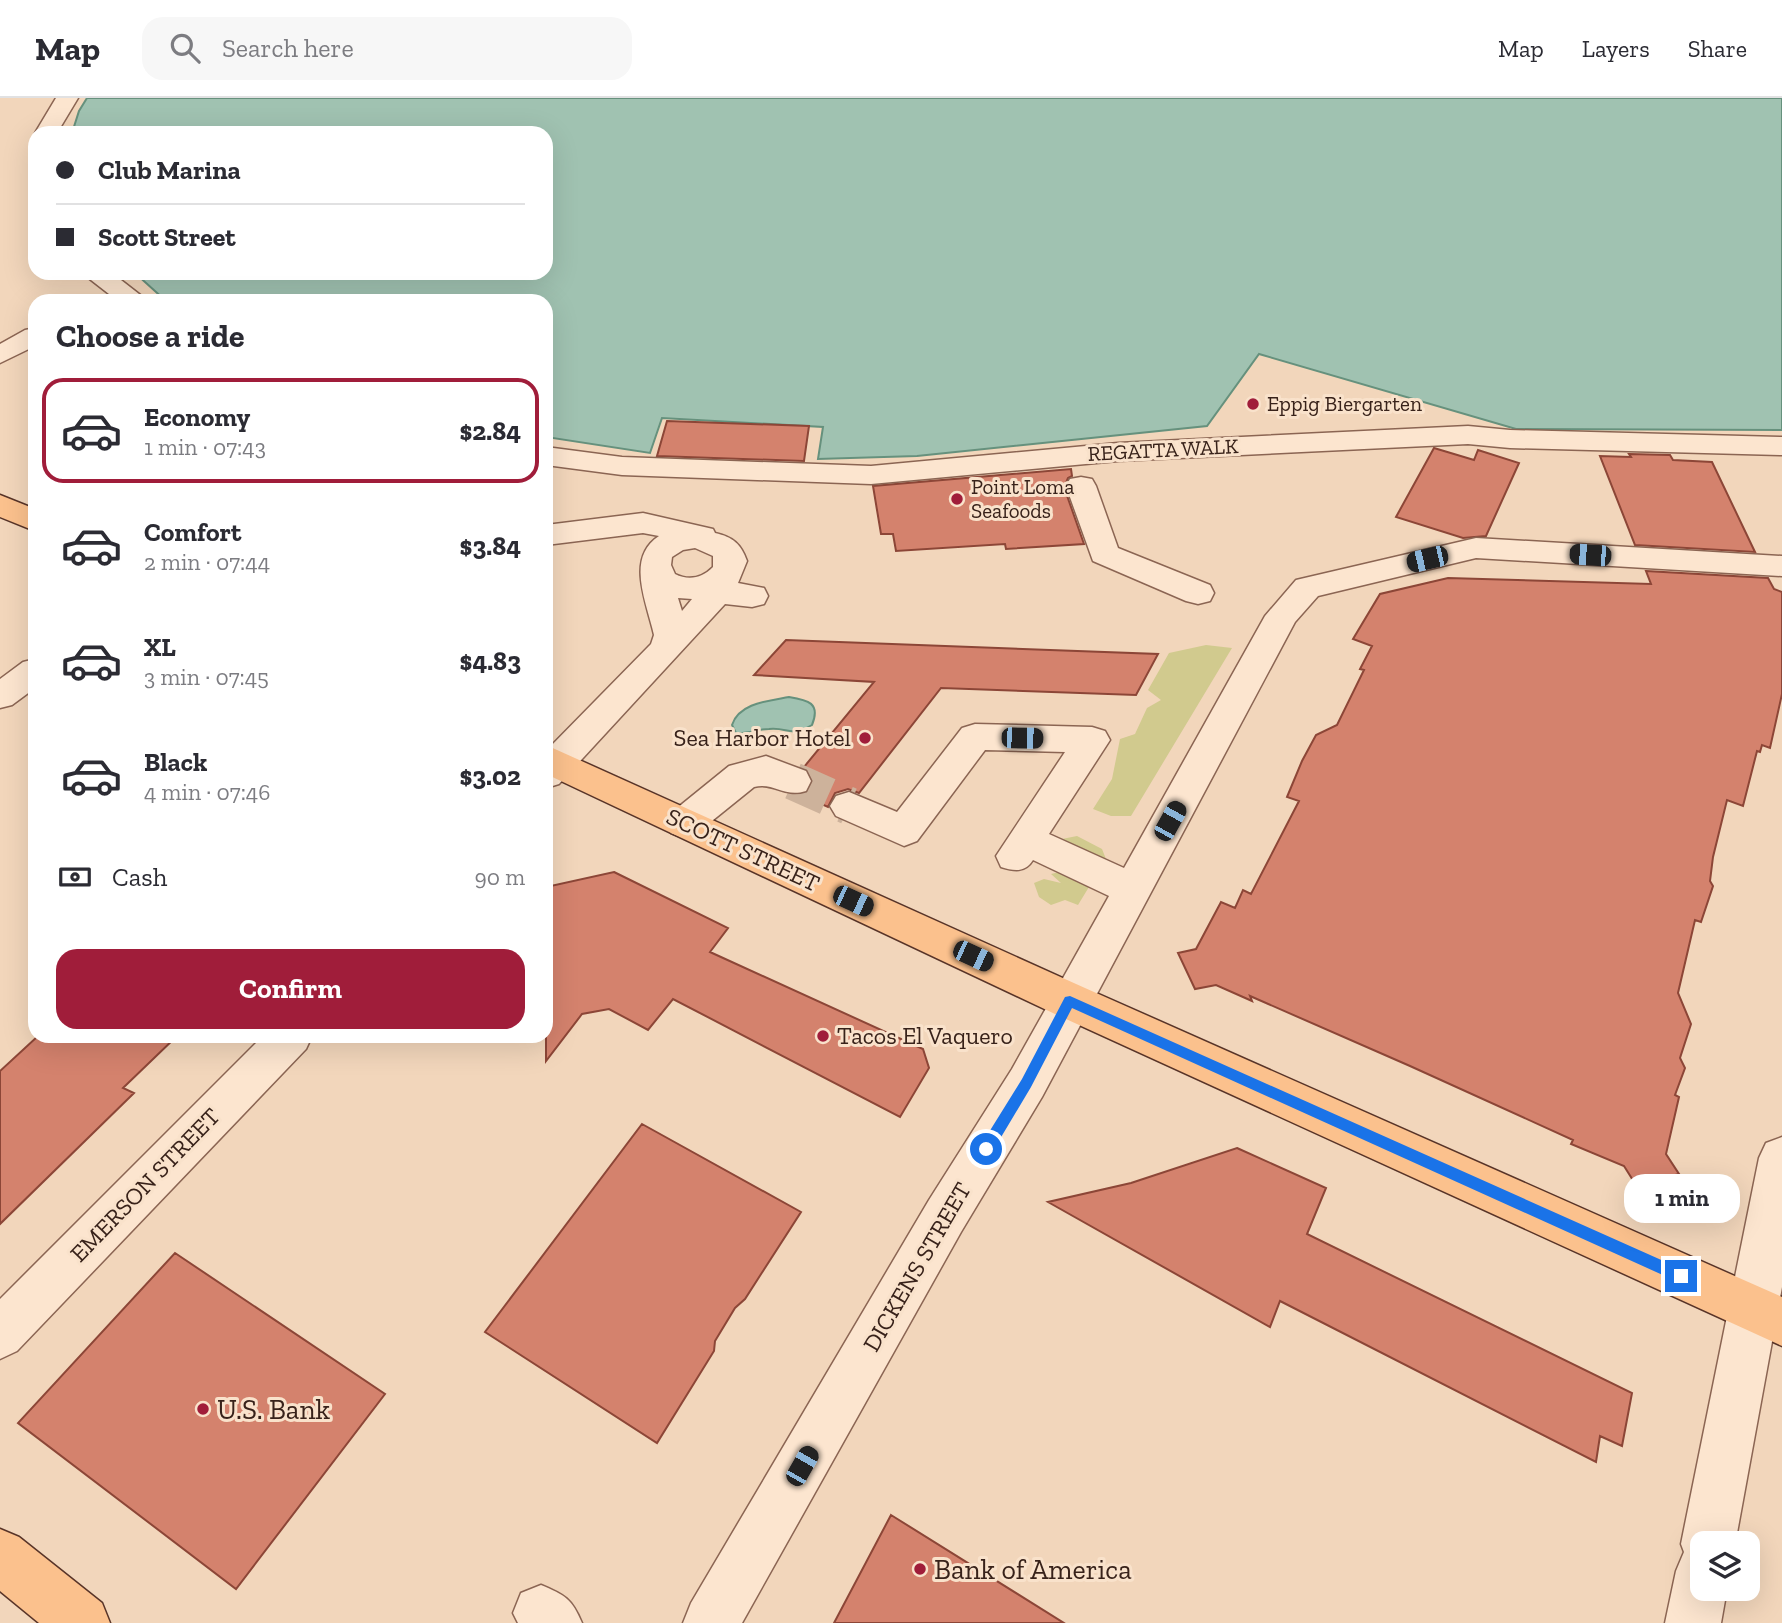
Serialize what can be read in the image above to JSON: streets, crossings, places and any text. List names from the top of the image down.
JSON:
{
  "streets": {
    "main road": ["SCOTT STREET"],
    "street": ["REGATTA WALK", "EMERSON STREET", "DICKENS STREET"]
  },
  "crossings": [
    ["SCOTT STREET", "DICKENS STREET"]
  ],
  "places": [
    "Eppig Biergarten",
    "Point Loma Seafoods",
    "Sea Harbor Hotel",
    "Tacos El Vaquero",
    "U.S. Bank",
    "Bank of America"
  ],
  "page": {
    "header": "Map",
    "search": "Search here",
    "nav": ["Map", "Layers", "Share"],
    "banner": ["Club Marina", "Scott Street"],
    "heading": "Choose a ride",
    "list": [
      {
        "name": "Economy",
        "note": "1 min · 07:43",
        "value": "$2.84"
      },
      {
        "name": "Comfort",
        "note": "2 min · 07:44",
        "value": "$3.84"
      },
      {
        "name": "XL",
        "note": "3 min · 07:45",
        "value": "$4.83"
      },
      {
        "name": "Black",
        "note": "4 min · 07:46",
        "value": "$3.02"
      }
    ],
    "pay": ["Cash", "90 m"],
    "buttons": "Confirm",
    "bubble": "1 min"
  }
}
